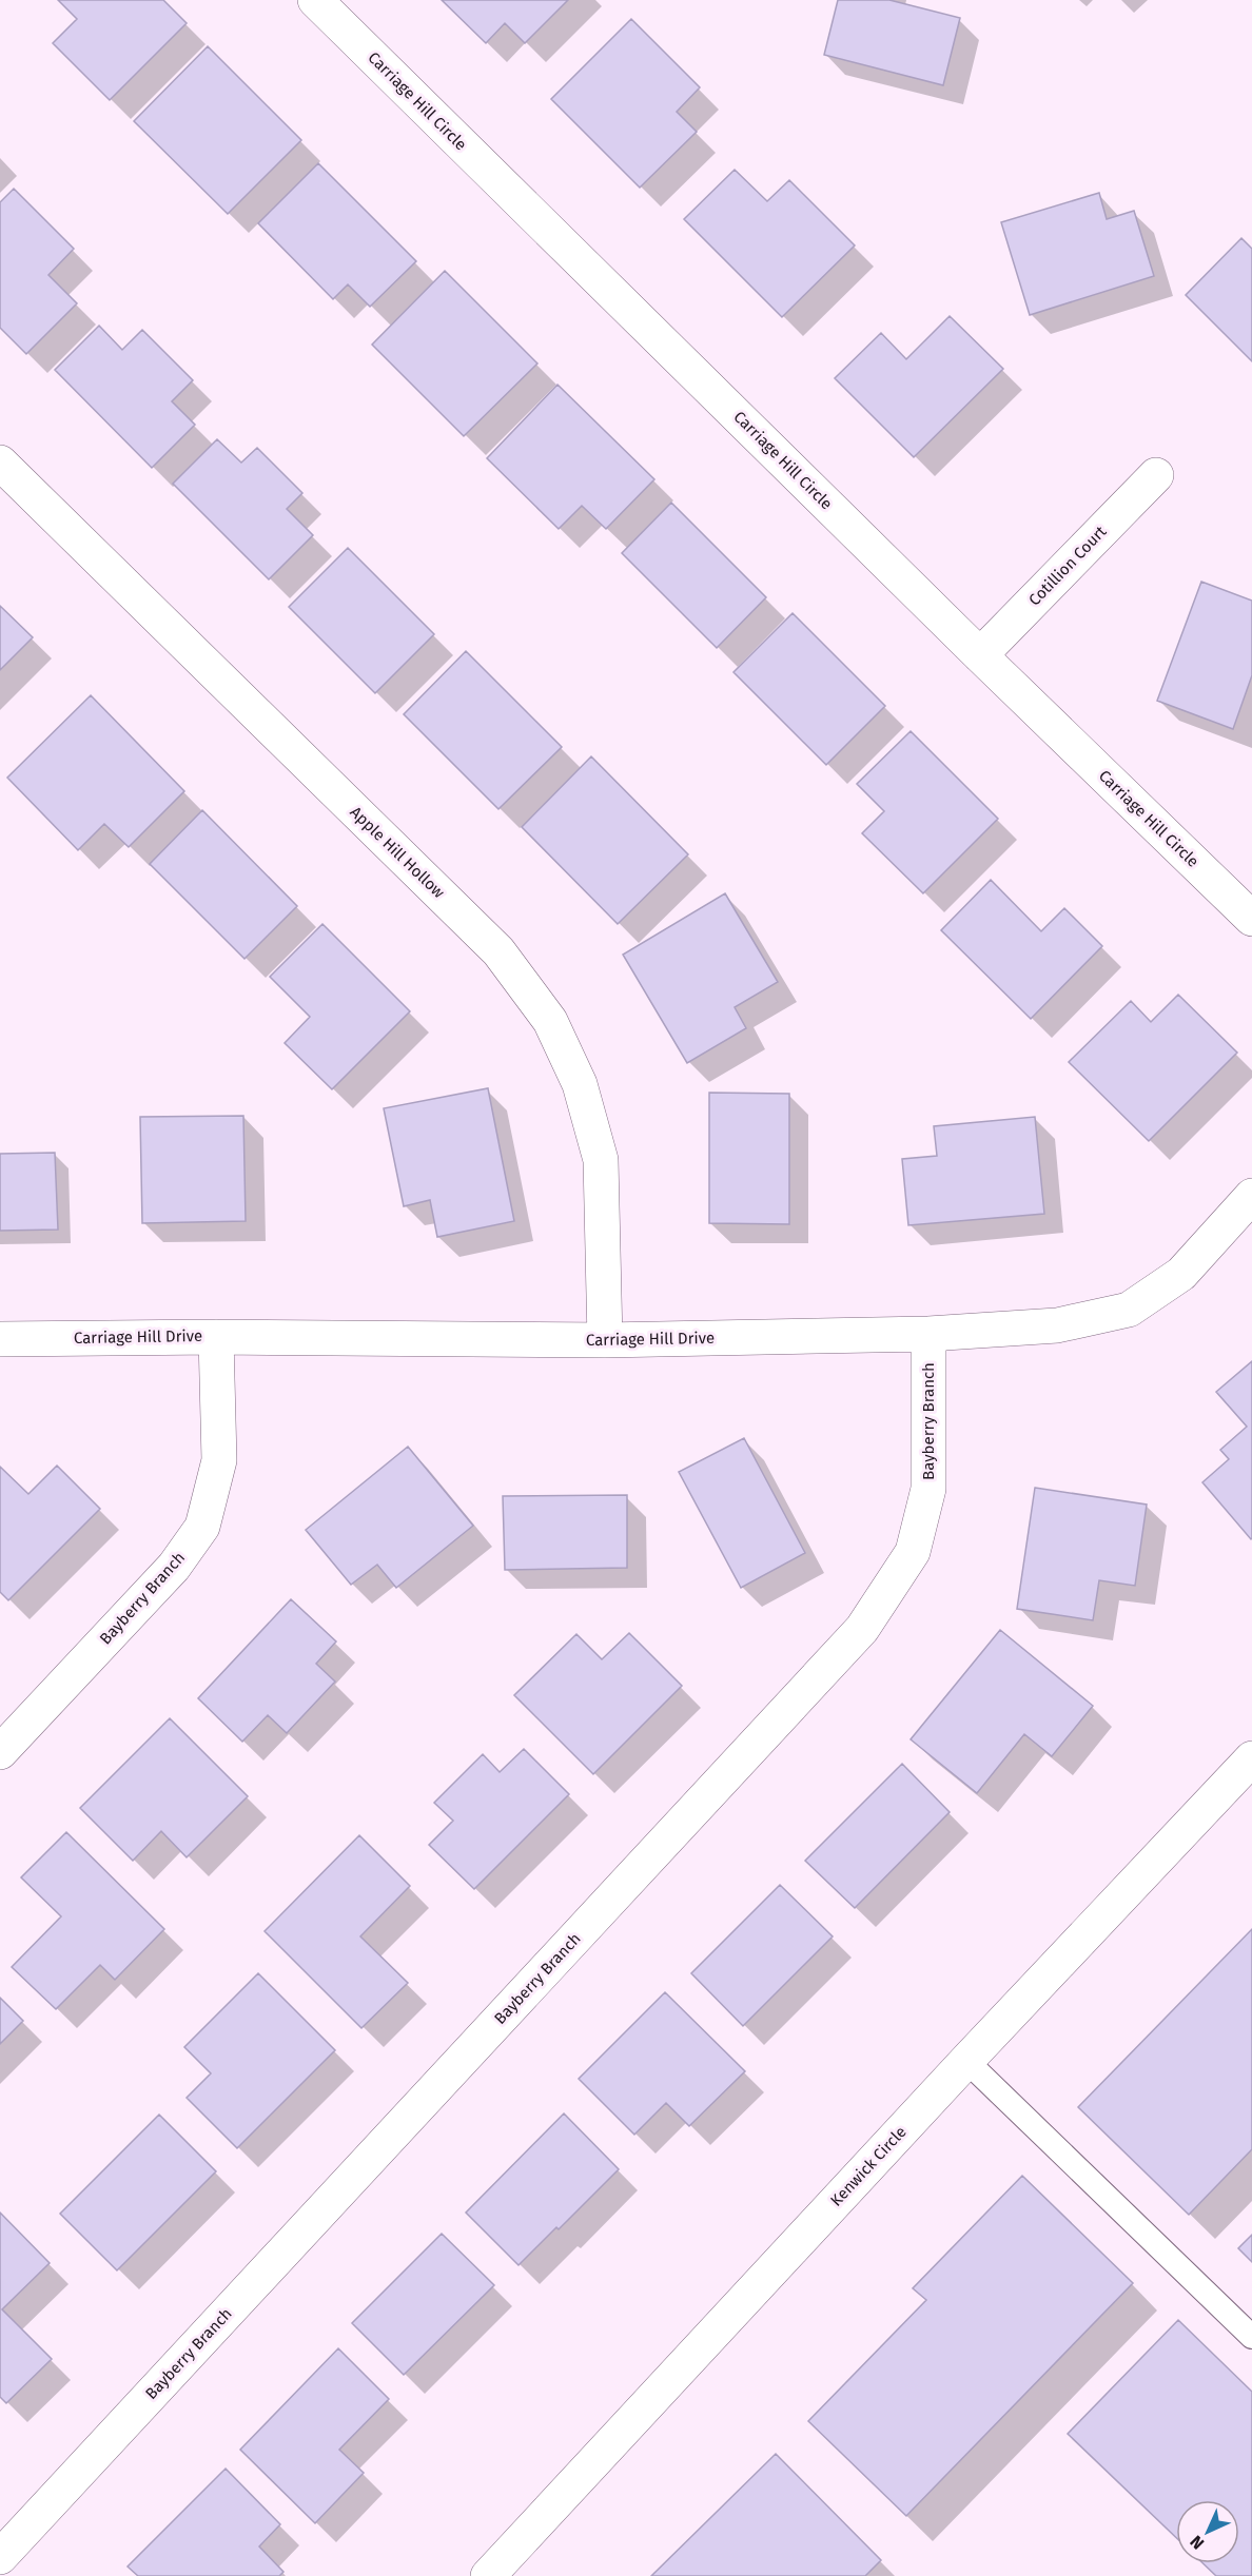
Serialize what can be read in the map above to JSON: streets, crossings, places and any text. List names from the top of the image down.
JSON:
{
  "streets": {
    "street": [
      "Carriage Hill Circle",
      "Cotillion Court",
      "Apple Hill Hollow",
      "Carriage Hill Drive",
      "Bayberry Branch",
      "Kenwick Circle"
    ]
  },
  "crossings": [
    ["Carriage Hill Circle", "Cotillion Court"],
    ["Apple Hill Hollow", "Carriage Hill Drive"],
    ["Carriage Hill Drive", "Bayberry Branch"]
  ],
  "north": "bottom left"
}
